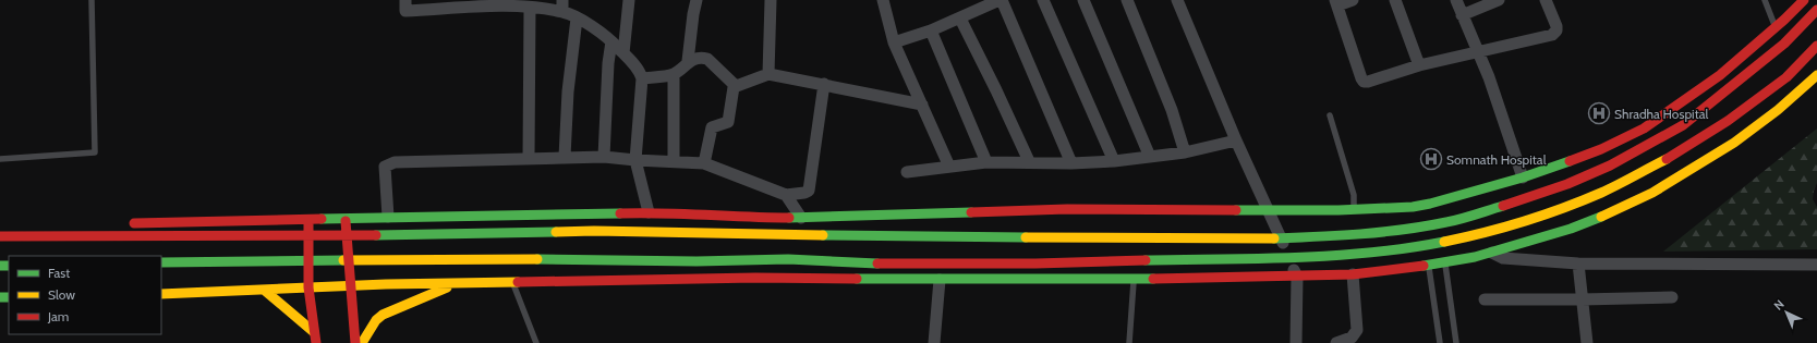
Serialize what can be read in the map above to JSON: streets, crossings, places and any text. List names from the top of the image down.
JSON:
{
  "places": {
    "hospital": ["Shradha Hospital", "Somnath Hospital"]
  },
  "legend": ["Fast", "Slow", "Jam"],
  "north": "top left"
}
